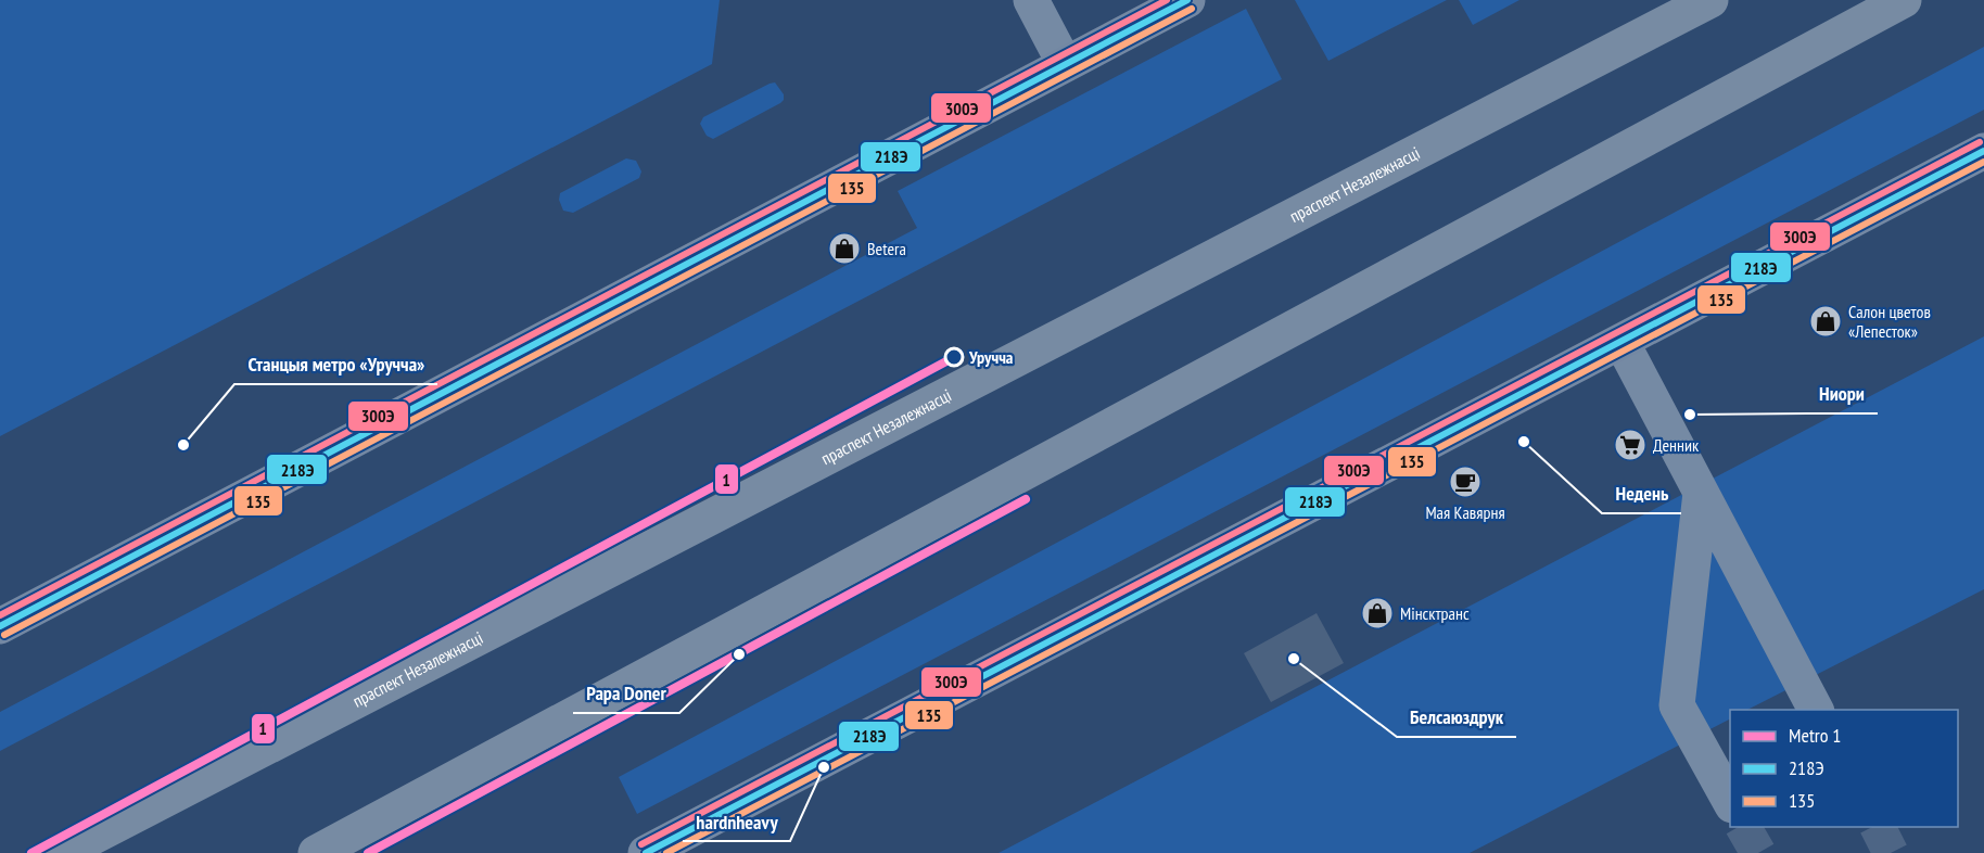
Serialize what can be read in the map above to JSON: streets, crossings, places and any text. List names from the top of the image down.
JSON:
{
  "streets": {
    "highway": ["праспект Незалежнасці"]
  },
  "places": {
    "shop": ["Betera", "Салон цветов «Лепесток»", "Мінсктранс"],
    "other": [
      "Уручча",
      "Ниори",
      "Недень",
      "Станцыя метро «Уручча»",
      "Papa Doner",
      "Белсаюздрук",
      "hardnheavy"
    ],
    "supermarket": ["Денник"],
    "cafe": ["Мая Кавярня"]
  },
  "lines": [
    "transit line 218Э",
    "transit line 300Э",
    "transit line 135",
    "metro line 1"
  ],
  "legend": ["Metro 1", "218Э", "135"]
}
